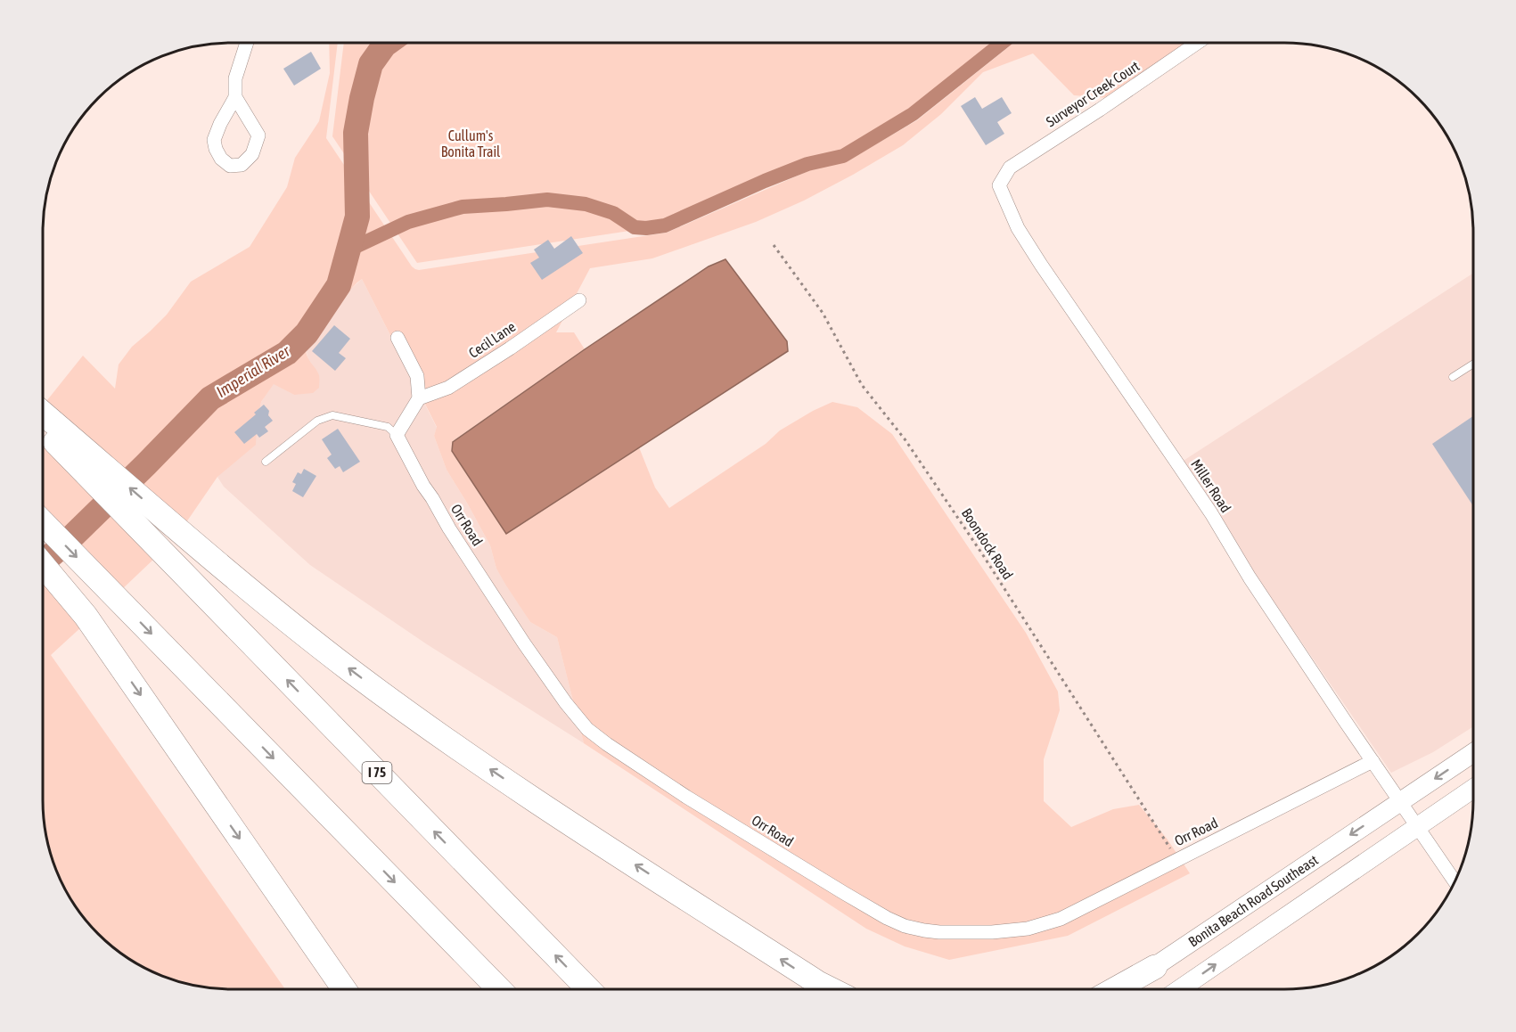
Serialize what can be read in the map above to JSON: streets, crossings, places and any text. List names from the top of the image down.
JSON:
{
  "streets": {
    "highway": ["I 75"],
    "street": [
      "Surveyor Creek Court",
      "Cecil Lane",
      "Miller Road",
      "Orr Road",
      "Bonita Beach Road Southeast"
    ],
    "path": ["Boondock Road"]
  },
  "crossings": [
    ["Surveyor Creek Court", "Miller Road"],
    ["Miller Road", "Orr Road"],
    ["Miller Road", "Bonita Beach Road Southeast"],
    ["Orr Road", "Boondock Road"]
  ],
  "water": ["Imperial River"],
  "parks": ["Cullum's Bonita Trail"]
}
